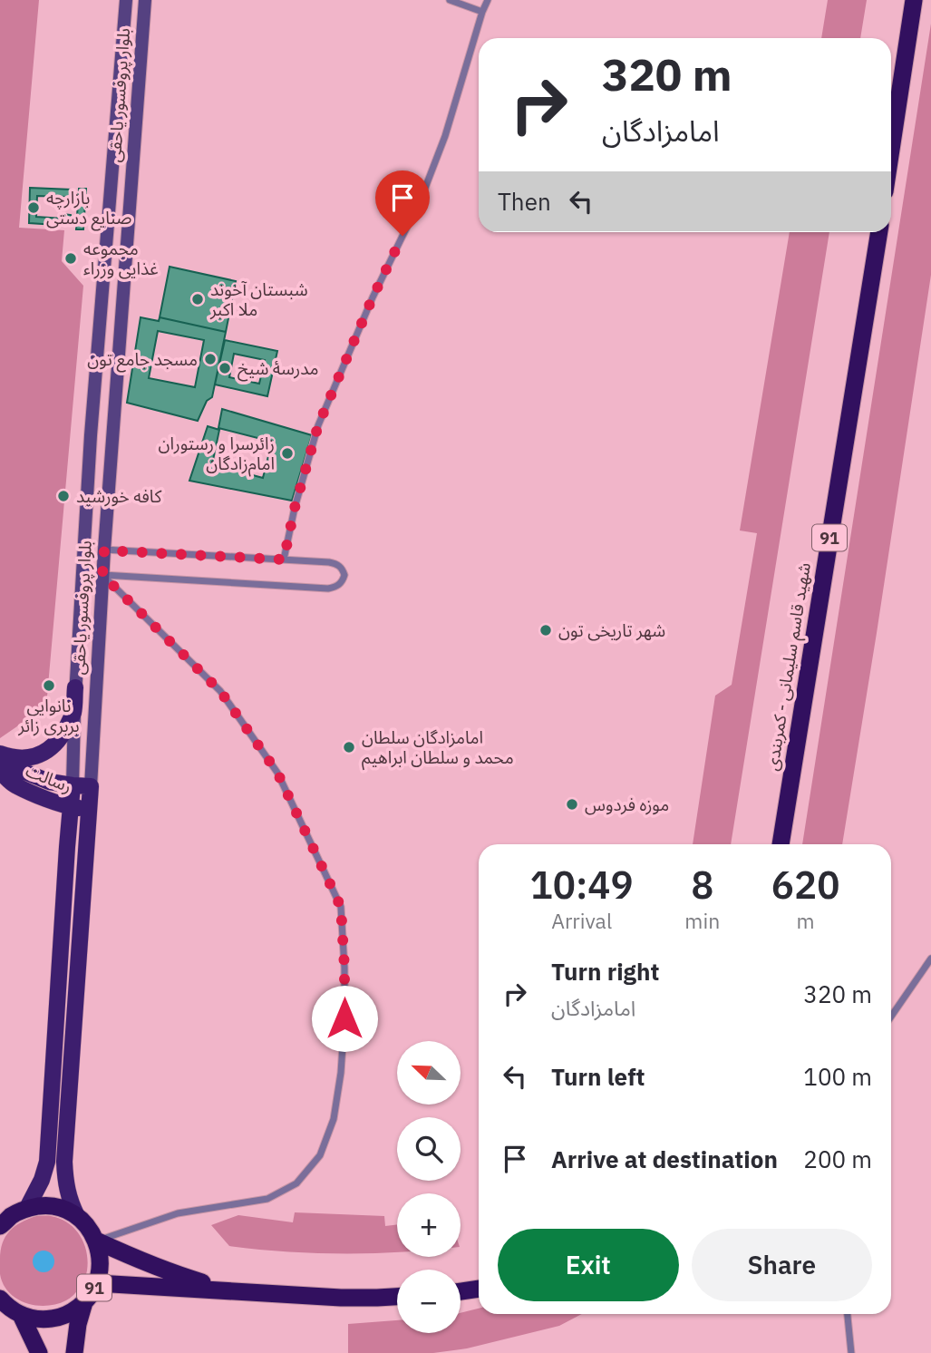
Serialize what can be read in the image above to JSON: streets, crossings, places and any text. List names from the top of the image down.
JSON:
{
  "streets": {
    "highway": ["91", "شهید قاسم سلیمانی - کمربندی"],
    "main road": ["بلوار پروفسور یاحقی", "رسالت"]
  },
  "crossings": [
    ["بلوار پروفسور یاحقی", "91"],
    ["بلوار پروفسور یاحقی", "رسالت"]
  ],
  "places": [
    "بازارچه صنایع دستی",
    "مجموعه غذایی وزراء",
    "شبستان آخوند ملا اکبر",
    "مسجد جامع تون",
    "مدرسهٔ شیخ",
    "زائرسرا و رستوران امام‌زادگان",
    "کافه خورشید",
    "شهر تاریخی تون",
    "نانوایی بربری زائر",
    "امامزادگان سلطان محمد و سلطان ابراهیم",
    "موزه فردوس"
  ],
  "north": "top left",
  "page": {
    "turn": ["320 m", "امامزادگان"],
    "then": "Then",
    "eta": [
      "10:49",
      "Arrival",
      "8",
      "min",
      "620",
      "m"
    ],
    "list": [
      {
        "name": "Turn right",
        "note": "امامزادگان",
        "value": "320 m"
      },
      {
        "name": "Turn left",
        "value": "100 m"
      },
      {
        "name": "Arrive at destination",
        "value": "200 m"
      }
    ],
    "map_buttons": ["+", "−"],
    "buttons": ["Exit", "Share"]
  }
}
